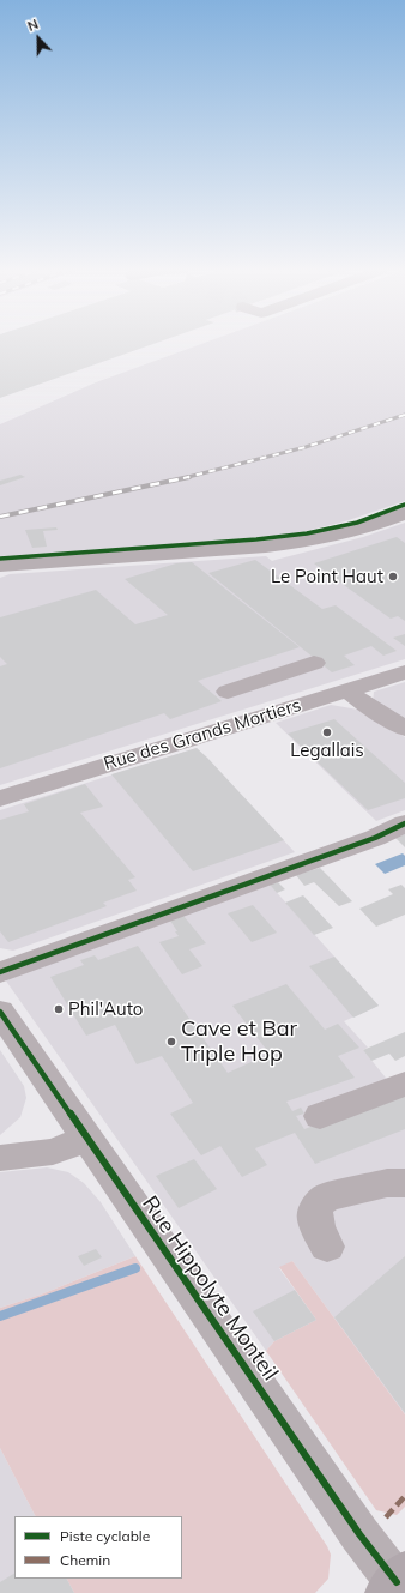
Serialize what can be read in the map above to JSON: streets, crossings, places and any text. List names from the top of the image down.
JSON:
{
  "streets": {
    "street": ["Rue des Grands Mortiers", "Rue Hippolyte Monteil"]
  },
  "places": [
    "Le Point Haut",
    "Legallais",
    "Phil'Auto",
    "Cave et Bar Triple Hop"
  ],
  "legend": ["Piste cyclable", "Chemin"],
  "north": "top"
}
